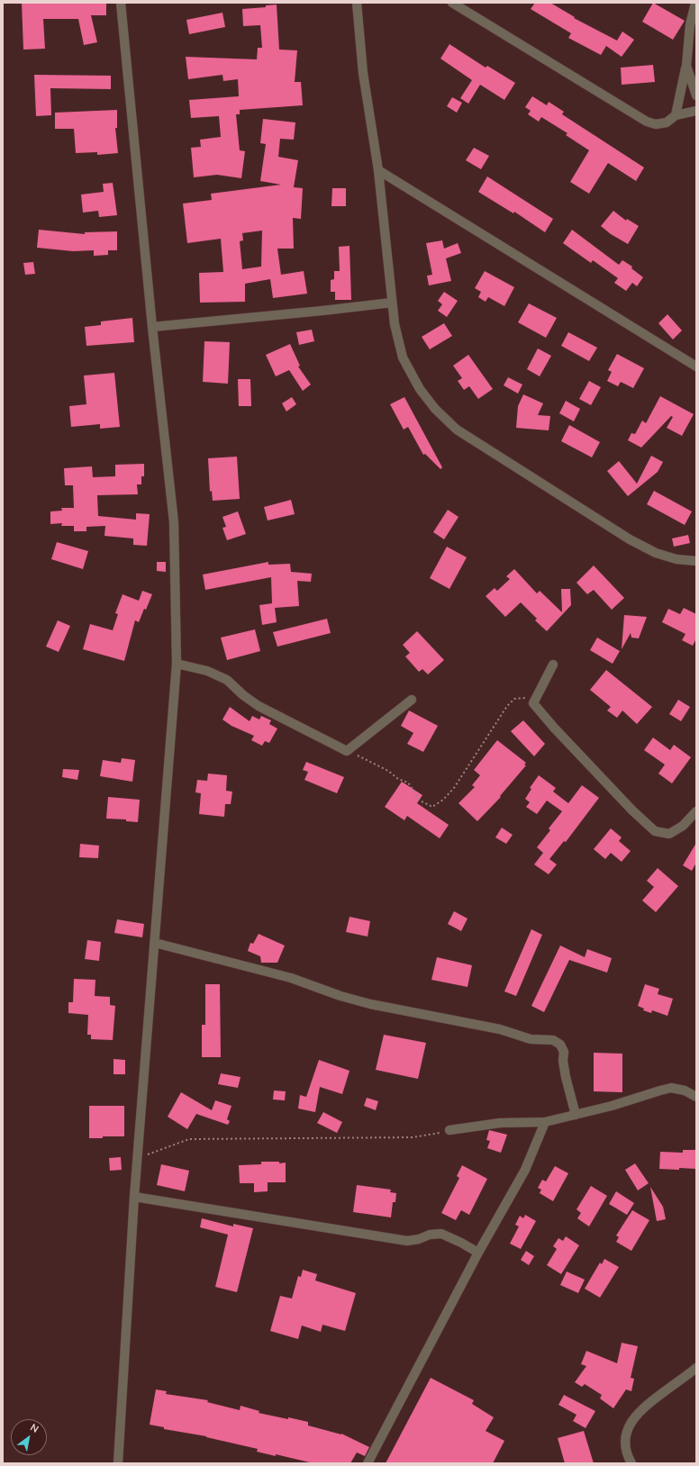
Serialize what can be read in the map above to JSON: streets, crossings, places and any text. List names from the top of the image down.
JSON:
{
  "north": "top right"
}
